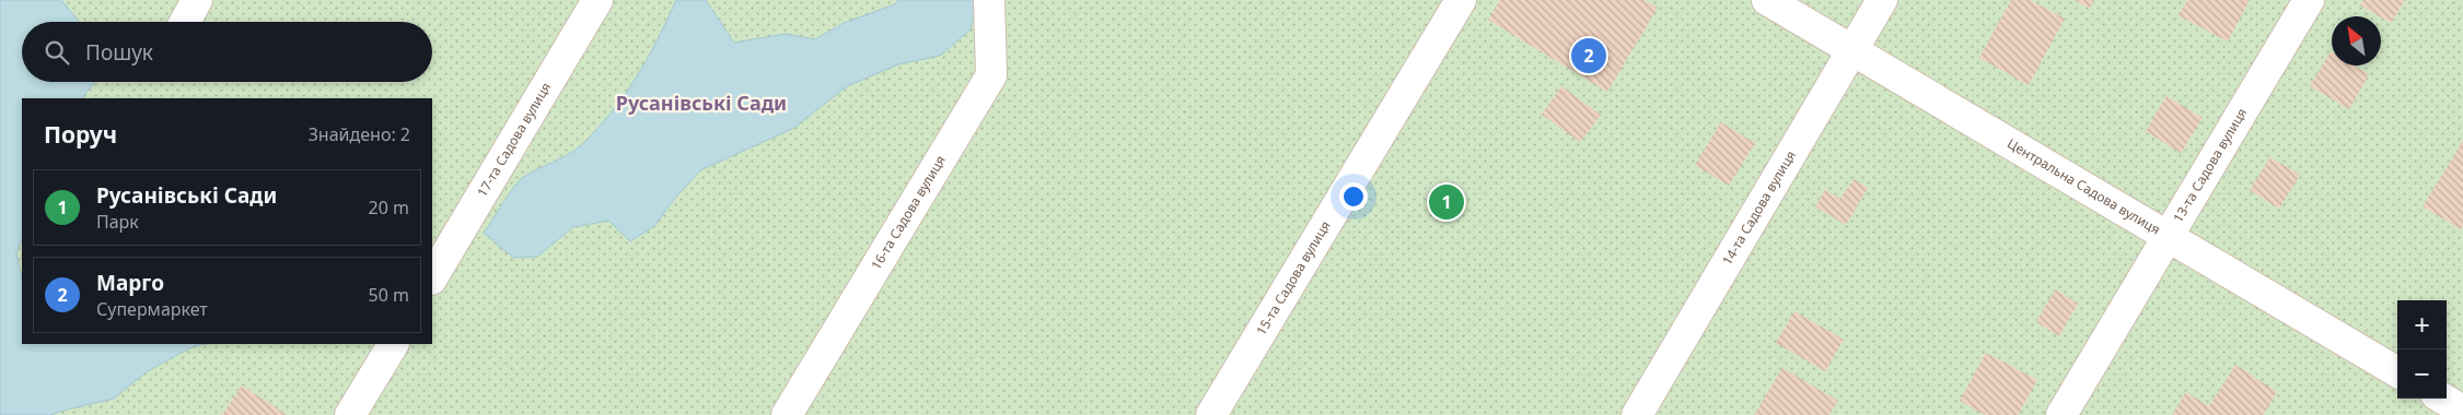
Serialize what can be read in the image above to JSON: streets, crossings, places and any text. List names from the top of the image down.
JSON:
{
  "streets": {
    "street": [
      "17-та Садова вулиця",
      "13-та Садова вулиця",
      "Центральна Садова вулиця",
      "14-та Садова вулиця",
      "16-та Садова вулиця",
      "15-та Садова вулиця"
    ]
  },
  "crossings": [
    ["13-та Садова вулиця", "Центральна Садова вулиця"],
    ["Центральна Садова вулиця", "14-та Садова вулиця"]
  ],
  "districts": ["Русанівські Сади"],
  "north": "top left",
  "page": {
    "search": "Пошук",
    "pins": ["2", "1"],
    "heading": ["Поруч", "Знайдено: 2"],
    "list": [
      {
        "mark": "1",
        "name": "Русанівські Сади",
        "note": "Парк",
        "value": "20 m"
      },
      {
        "mark": "2",
        "name": "Марго",
        "note": "Супермаркет",
        "value": "50 m"
      }
    ],
    "map_buttons": ["+", "−"]
  }
}
